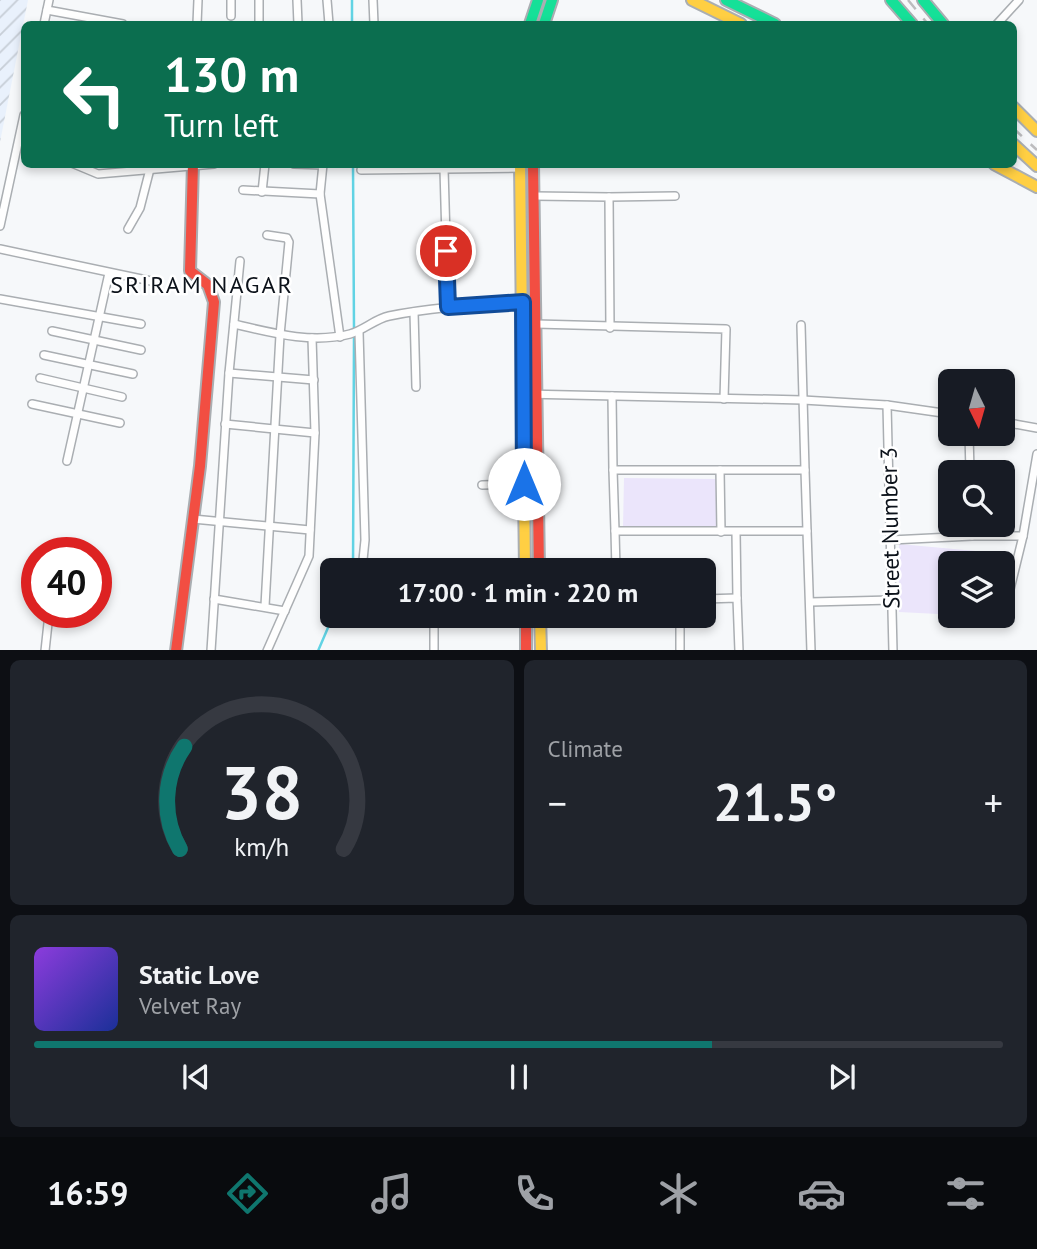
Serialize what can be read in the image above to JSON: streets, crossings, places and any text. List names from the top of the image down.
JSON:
{
  "streets": {
    "street": ["Street Number 3"]
  },
  "districts": ["SRIRAM NAGAR"],
  "north": "bottom",
  "page": {
    "turn": ["130 m", "Turn left"],
    "limit": "40",
    "trip": "17:00 · 1 min · 220 m",
    "tile": "Climate",
    "heat": ["−", "21.5°", "+"],
    "song": ["Static Love", "Velvet Ray"],
    "tabs": "16:59",
    "gauge": ["38", "km/h"]
  }
}
